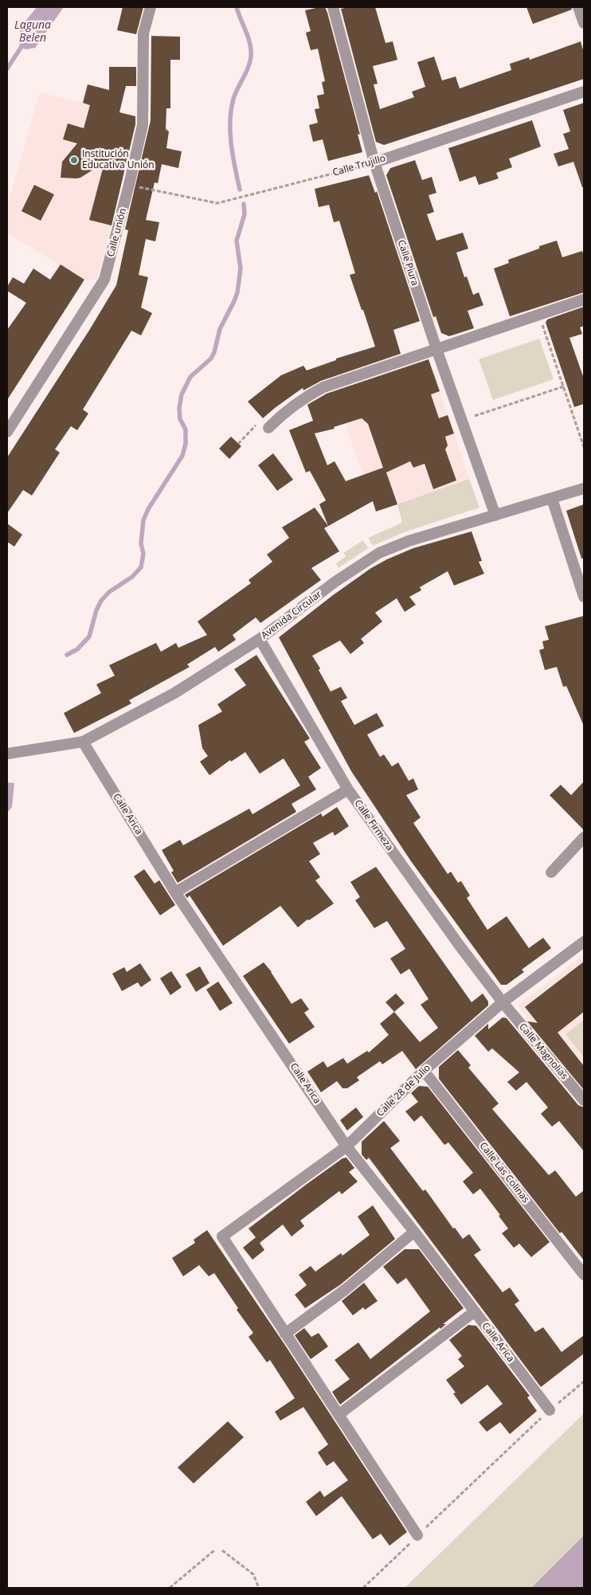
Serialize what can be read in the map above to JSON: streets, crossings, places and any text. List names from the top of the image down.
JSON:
{
  "streets": {
    "street": [
      "Calle Trujillo",
      "Calle unión",
      "Calle Piura",
      "Avenida Circular",
      "Calle Arica",
      "Calle Firmeza",
      "Calle Magnolias",
      "Calle 28 de Julio",
      "Calle Las Colinas"
    ]
  },
  "crossings": [
    ["Calle Trujillo", "Calle unión"],
    ["Calle Trujillo", "Calle Piura"],
    ["Calle Piura", "Avenida Circular"],
    ["Avenida Circular", "Calle Arica"],
    ["Avenida Circular", "Calle Firmeza"],
    ["Calle Arica", "Calle 28 de Julio"],
    ["Calle Firmeza", "Calle Magnolias"],
    ["Calle Firmeza", "Calle 28 de Julio"],
    ["Calle Magnolias", "Calle 28 de Julio"],
    ["Calle 28 de Julio", "Calle Las Colinas"]
  ],
  "water": ["Laguna Belen"],
  "places": ["Institución Educativa Unión"]
}
